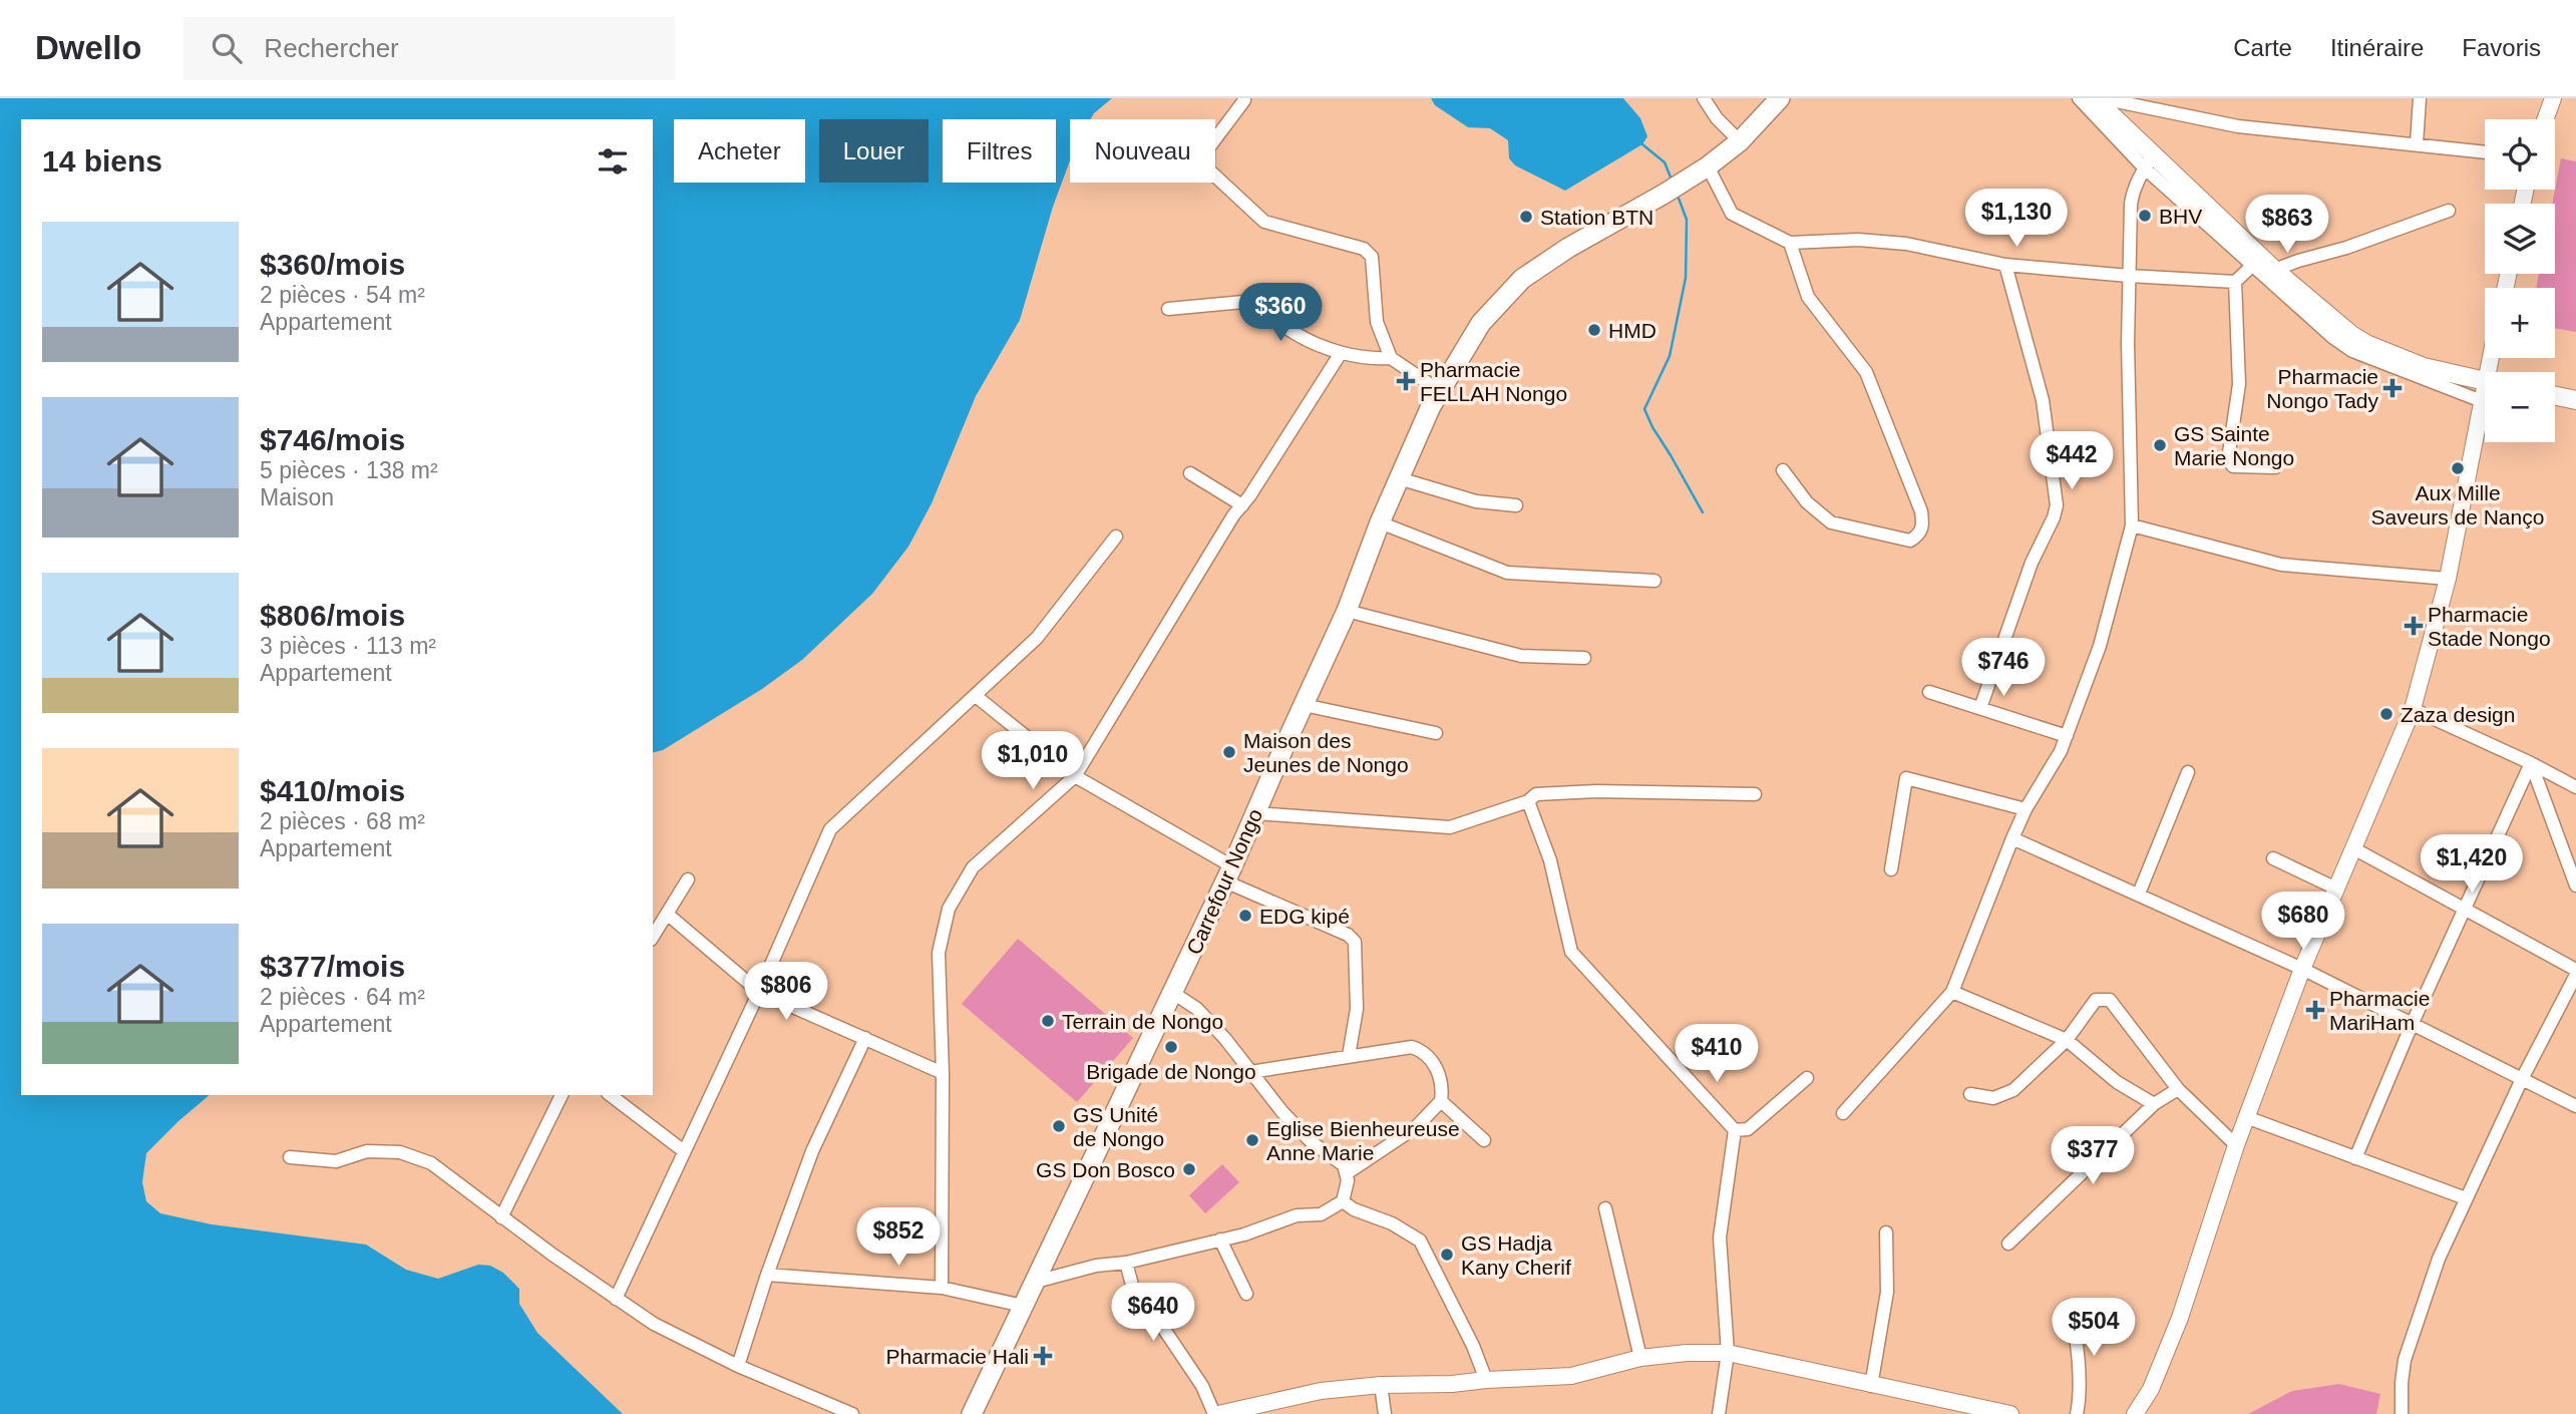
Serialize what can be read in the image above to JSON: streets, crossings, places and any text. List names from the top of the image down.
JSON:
{
  "streets": {
    "main road": ["Carrefour Nongo"]
  },
  "places": {
    "other": [
      "BHV",
      "Station BTN",
      "HMD",
      "GS Sainte Marie Nongo",
      "Aux Mille Saveurs de Nanço",
      "Zaza design",
      "Maison des Jeunes de Nongo",
      "EDG kipé",
      "Terrain de Nongo",
      "Brigade de Nongo",
      "GS Unité de Nongo",
      "Eglise Bienheureuse Anne Marie",
      "GS Don Bosco",
      "GS Hadja Kany Cherif"
    ],
    "health": [
      "Pharmacie FELLAH Nongo",
      "Pharmacie Nongo Tady",
      "Pharmacie Stade Nongo",
      "Pharmacie MariHam",
      "Pharmacie Hali"
    ]
  },
  "page": {
    "header": "Dwello",
    "search": "Rechercher",
    "nav": ["Carte", "Itinéraire", "Favoris"],
    "map_buttons": ["+", "−"],
    "chip": [
      "Acheter",
      "Louer",
      "Filtres",
      "Nouveau"
    ],
    "heading": "14 biens",
    "price": [
      "$1,130",
      "$863",
      "$360",
      "$442",
      "$746",
      "$1,010",
      "$1,420",
      "$680",
      "$806",
      "$410",
      "$377",
      "$852",
      "$640",
      "$504"
    ],
    "list": [
      {
        "name": "$360/mois",
        "note": "2 pièces · 54 m² · Appartement"
      },
      {
        "name": "$746/mois",
        "note": "5 pièces · 138 m² · Maison"
      },
      {
        "name": "$806/mois",
        "note": "3 pièces · 113 m² · Appartement"
      },
      {
        "name": "$410/mois",
        "note": "2 pièces · 68 m² · Appartement"
      },
      {
        "name": "$377/mois",
        "note": "2 pièces · 64 m² · Appartement"
      }
    ]
  }
}
